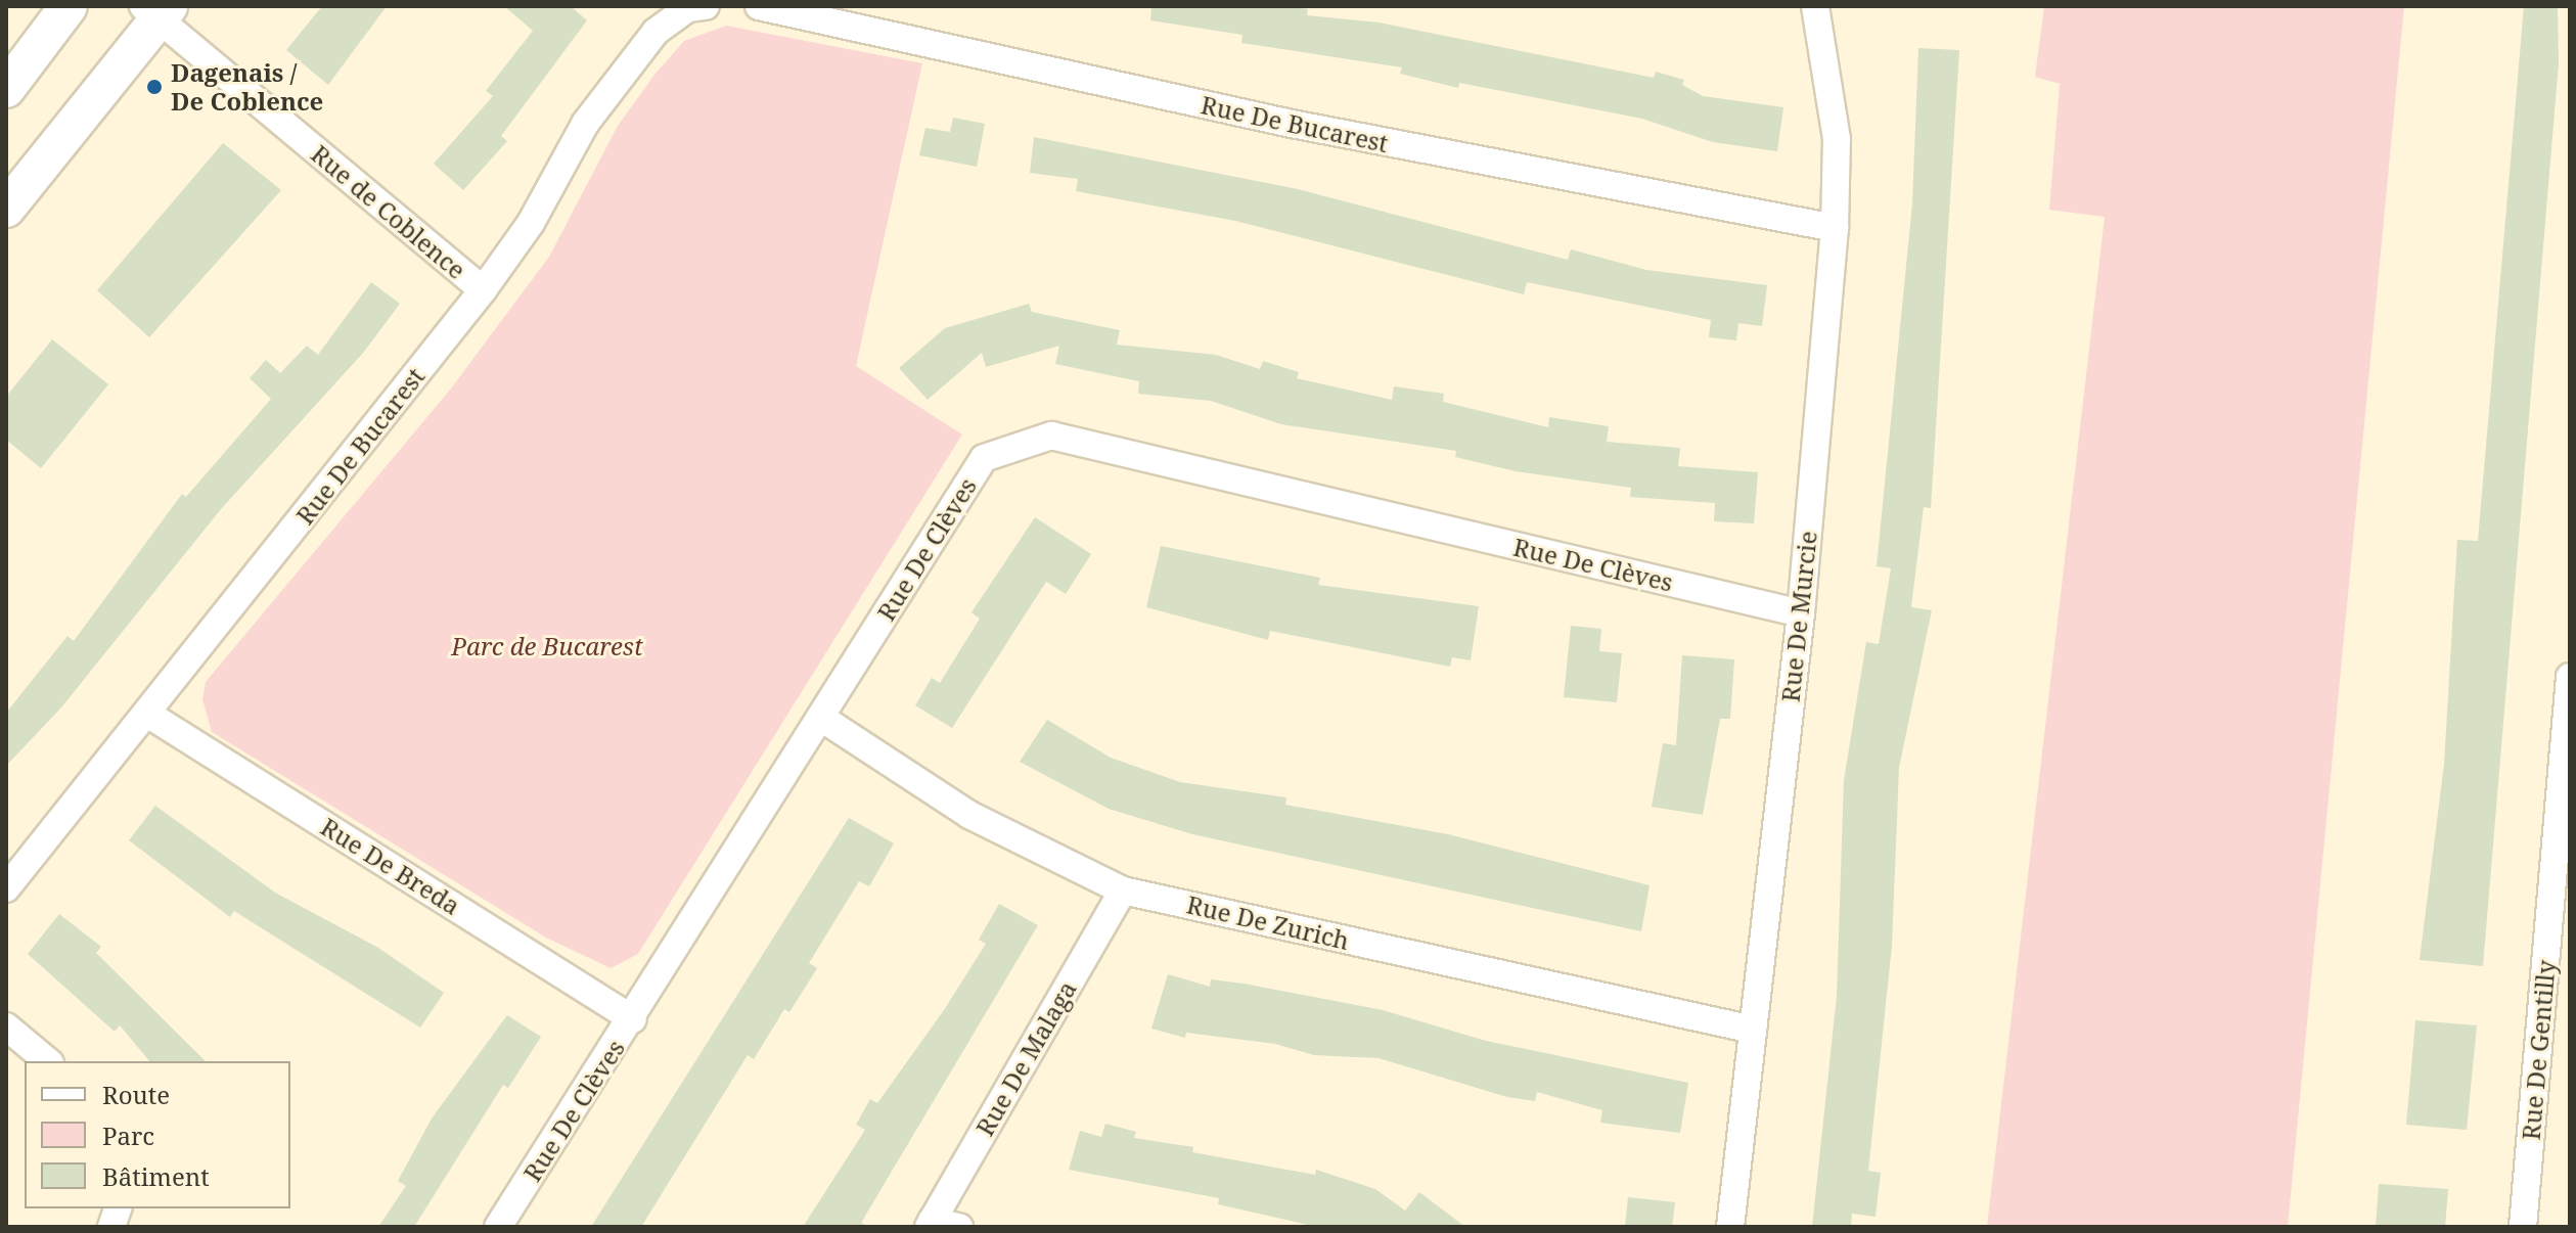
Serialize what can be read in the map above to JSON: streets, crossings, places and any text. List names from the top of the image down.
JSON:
{
  "streets": {
    "street": [
      "Rue De Bucarest",
      "Rue de Coblence",
      "Rue De Clèves",
      "Rue De Murcie",
      "Rue De Breda",
      "Rue De Zurich",
      "Rue De Gentilly",
      "Rue De Malaga"
    ]
  },
  "crossings": [
    ["Rue De Bucarest", "Rue de Coblence"],
    ["Rue De Bucarest", "Rue De Murcie"],
    ["Rue De Bucarest", "Rue De Breda"],
    ["Rue De Clèves", "Rue De Murcie"],
    ["Rue De Clèves", "Rue De Breda"],
    ["Rue De Clèves", "Rue De Zurich"],
    ["Rue De Murcie", "Rue De Zurich"],
    ["Rue De Zurich", "Rue De Malaga"]
  ],
  "parks": ["Parc de Bucarest"],
  "places": ["Dagenais / De Coblence"],
  "legend": ["Route", "Parc", "Bâtiment"]
}
